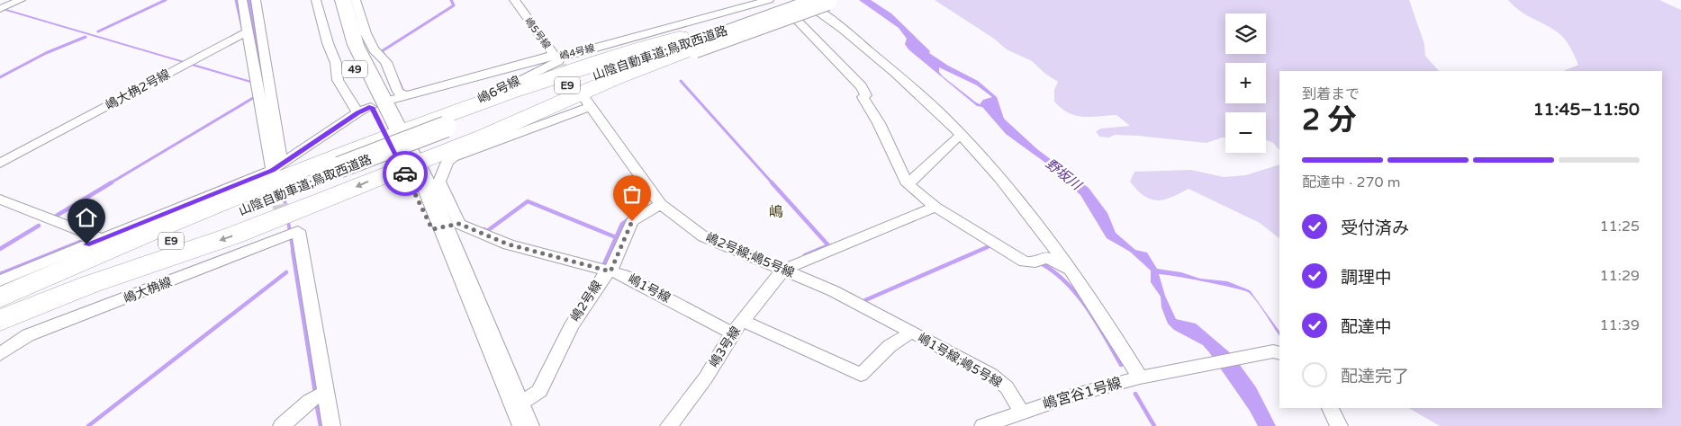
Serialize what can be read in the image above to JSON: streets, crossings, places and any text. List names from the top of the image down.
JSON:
{
  "streets": {
    "highway": ["山陰自動車道;鳥取西道路", "E9"],
    "main road": ["49"],
    "street": [
      "嶋5号線",
      "嶋4号線",
      "嶋大桷2号線",
      "嶋6号線",
      "嶋2号線;嶋5号線",
      "嶋1号線",
      "嶋大桷線",
      "嶋2号線",
      "嶋3号線",
      "嶋1号線;嶋5号線",
      "嶋宮谷1号線"
    ]
  },
  "crossings": [
    ["嶋5号線", "嶋4号線"],
    ["嶋5号線", "嶋6号線"],
    ["嶋4号線", "49"],
    ["嶋4号線", "嶋6号線"],
    ["山陰自動車道;鳥取西道路", "嶋6号線"],
    ["49", "嶋2号線;嶋5号線"],
    ["49", "嶋1号線"],
    ["49", "嶋2号線"],
    ["嶋2号線;嶋5号線", "嶋1号線"],
    ["嶋2号線;嶋5号線", "嶋2号線"],
    ["嶋2号線;嶋5号線", "嶋3号線"],
    ["嶋2号線;嶋5号線", "嶋1号線;嶋5号線"],
    ["嶋1号線", "嶋2号線"],
    ["嶋1号線", "嶋3号線"],
    ["嶋1号線", "嶋1号線;嶋5号線"],
    ["嶋1号線;嶋5号線", "嶋宮谷1号線"]
  ],
  "districts": ["嶋"],
  "water": ["野坂川"],
  "page": {
    "map_buttons": ["+", "−"],
    "heading": ["2 分", "到着まで", "11:45–11:50"],
    "bar": "配達中 · 270 m",
    "list": [
      ["受付済み", "11:25"],
      ["調理中", "11:29"],
      ["配達中", "11:39"],
      "配達完了"
    ]
  }
}
